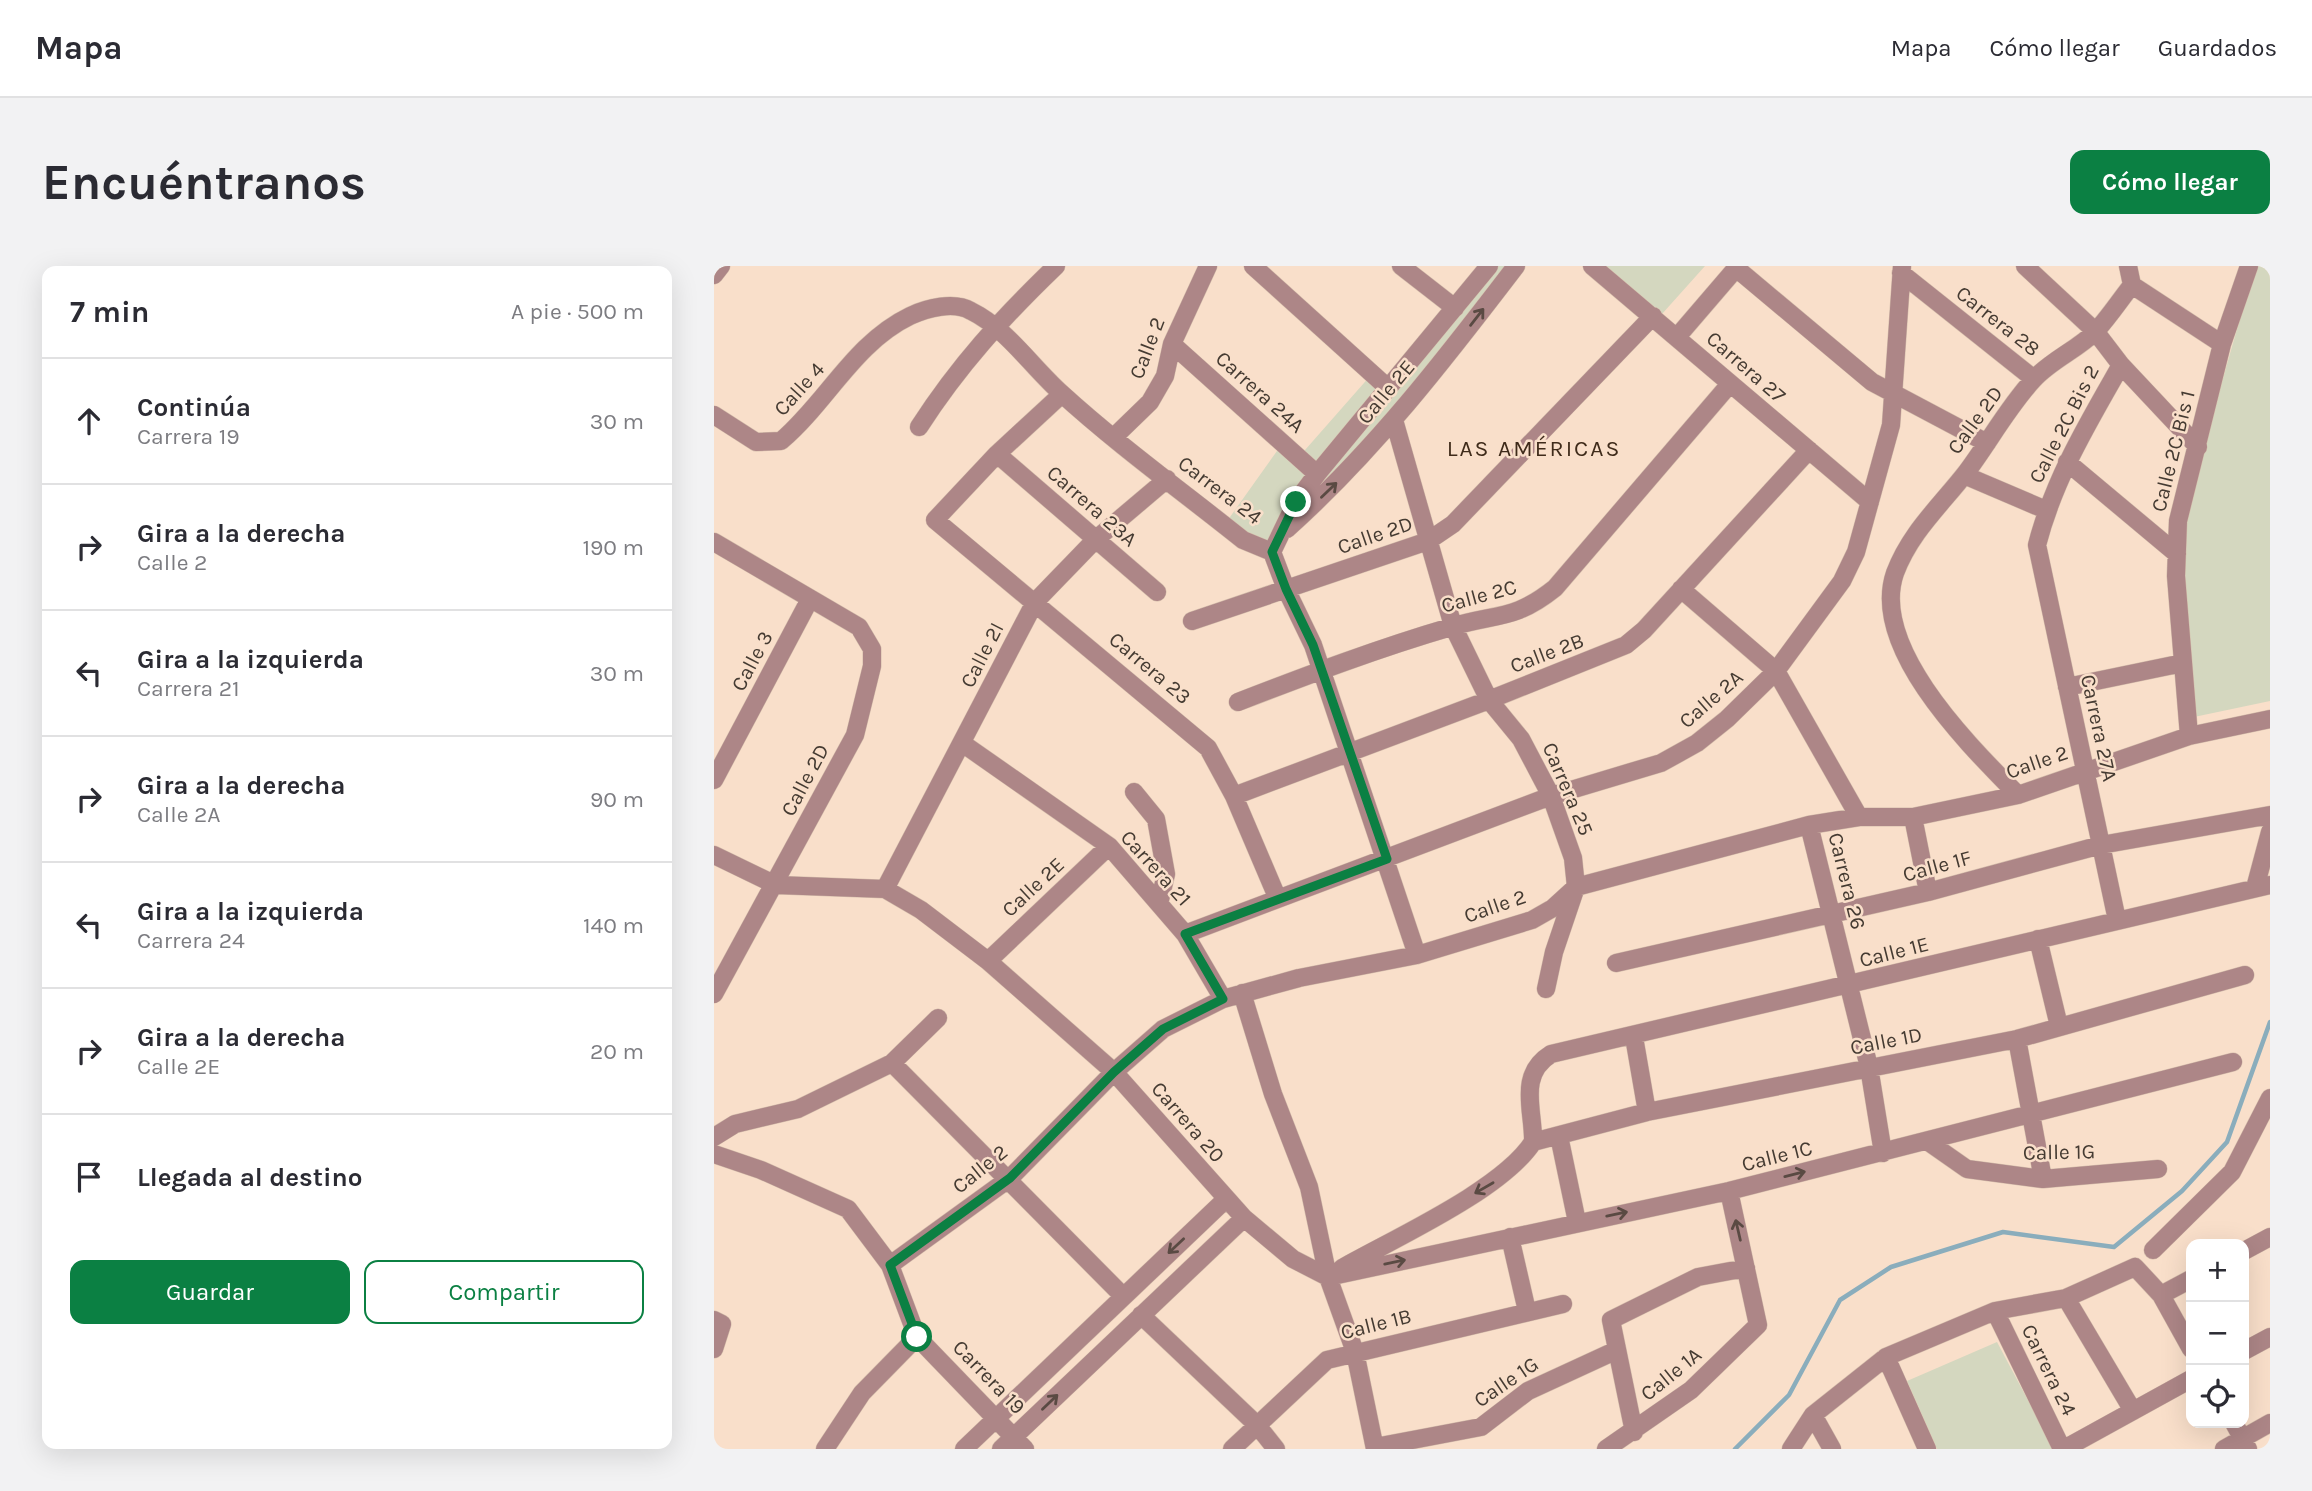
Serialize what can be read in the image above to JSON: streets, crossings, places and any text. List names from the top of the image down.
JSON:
{
  "streets": {
    "street": [
      "Carrera 28",
      "Calle 2",
      "Carrera 27",
      "Calle 4",
      "Carrera 24A",
      "Calle 2E",
      "Calle 2D",
      "Calle 2C Bis 2",
      "Calle 2C Bis 1",
      "Carrera 24",
      "Carrera 23A",
      "Calle 2C",
      "Calle 2B",
      "Calle 2I",
      "Calle 3",
      "Carrera 23",
      "Calle 2A",
      "Carrera 27A",
      "Carrera 25",
      "Calle 1F",
      "Carrera 21",
      "Carrera 26",
      "Calle 1E",
      "Calle 1D",
      "Carrera 20",
      "Calle 1G",
      "Calle 1C",
      "Calle 1B",
      "Calle 1A",
      "Carrera 19"
    ]
  },
  "crossings": [
    ["Carrera 28", "Calle 2D"],
    ["Carrera 28", "Calle 2A"],
    ["Calle 2", "Carrera 24A"],
    ["Calle 2", "Calle 2D"],
    ["Calle 2", "Calle 2C Bis 1"],
    ["Calle 2", "Carrera 24"],
    ["Calle 2", "Carrera 27A"],
    ["Calle 2", "Carrera 25"],
    ["Calle 2", "Carrera 21"],
    ["Calle 2", "Carrera 26"],
    ["Calle 2", "Carrera 20"],
    ["Calle 2", "Carrera 19"],
    ["Carrera 27", "Calle 2D"],
    ["Carrera 27", "Calle 2C"],
    ["Carrera 27", "Calle 2B"],
    ["Carrera 27", "Calle 2A"],
    ["Calle 4", "Carrera 24"],
    ["Carrera 24A", "Calle 2E"],
    ["Calle 2E", "Carrera 24"],
    ["Calle 2E", "Carrera 25"],
    ["Calle 2E", "Carrera 21"],
    ["Calle 2E", "Carrera 20"],
    ["Calle 2D", "Carrera 24"],
    ["Calle 2D", "Calle 3"],
    ["Calle 2D", "Carrera 25"],
    ["Calle 2D", "Carrera 20"],
    ["Calle 2C Bis 2", "Carrera 27A"],
    ["Carrera 24", "Calle 2C"],
    ["Carrera 24", "Calle 2B"],
    ["Carrera 24", "Calle 2I"],
    ["Carrera 24", "Calle 2A"],
    ["Carrera 23A", "Calle 2I"],
    ["Carrera 23A", "Carrera 23"],
    ["Calle 2C", "Carrera 25"],
    ["Calle 2B", "Carrera 23"],
    ["Calle 2B", "Carrera 25"],
    ["Calle 2B", "Carrera 26"],
    ["Calle 2I", "Carrera 23"],
    ["Calle 2I", "Carrera 21"],
    ["Calle 2I", "Carrera 20"],
    ["Carrera 23", "Calle 2A"],
    ["Calle 2A", "Carrera 25"],
    ["Calle 2A", "Carrera 21"],
    ["Calle 2A", "Carrera 26"],
    ["Carrera 27A", "Calle 1F"],
    ["Carrera 27A", "Calle 1E"],
    ["Calle 1F", "Carrera 26"],
    ["Carrera 26", "Calle 1E"],
    ["Carrera 26", "Calle 1D"],
    ["Carrera 26", "Calle 1C"],
    ["Calle 1E", "Calle 1D"],
    ["Carrera 20", "Calle 1C"],
    ["Calle 1G", "Calle 1C"]
  ],
  "districts": ["LAS AMÉRICAS"],
  "page": {
    "header": "Mapa",
    "nav": ["Mapa", "Cómo llegar", "Guardados"],
    "buttons": [
      "Cómo llegar",
      ["Guardar", "Compartir"]
    ],
    "title": "Encuéntranos",
    "heading": ["7 min", "A pie · 500 m"],
    "list": [
      ["Continúa", "Carrera 19", "30 m"],
      ["Gira a la derecha", "Calle 2", "190 m"],
      ["Gira a la izquierda", "Carrera 21", "30 m"],
      ["Gira a la derecha", "Calle 2A", "90 m"],
      ["Gira a la izquierda", "Carrera 24", "140 m"],
      ["Gira a la derecha", "Calle 2E", "20 m"],
      "Llegada al destino"
    ],
    "map_buttons": ["+", "−"]
  }
}
